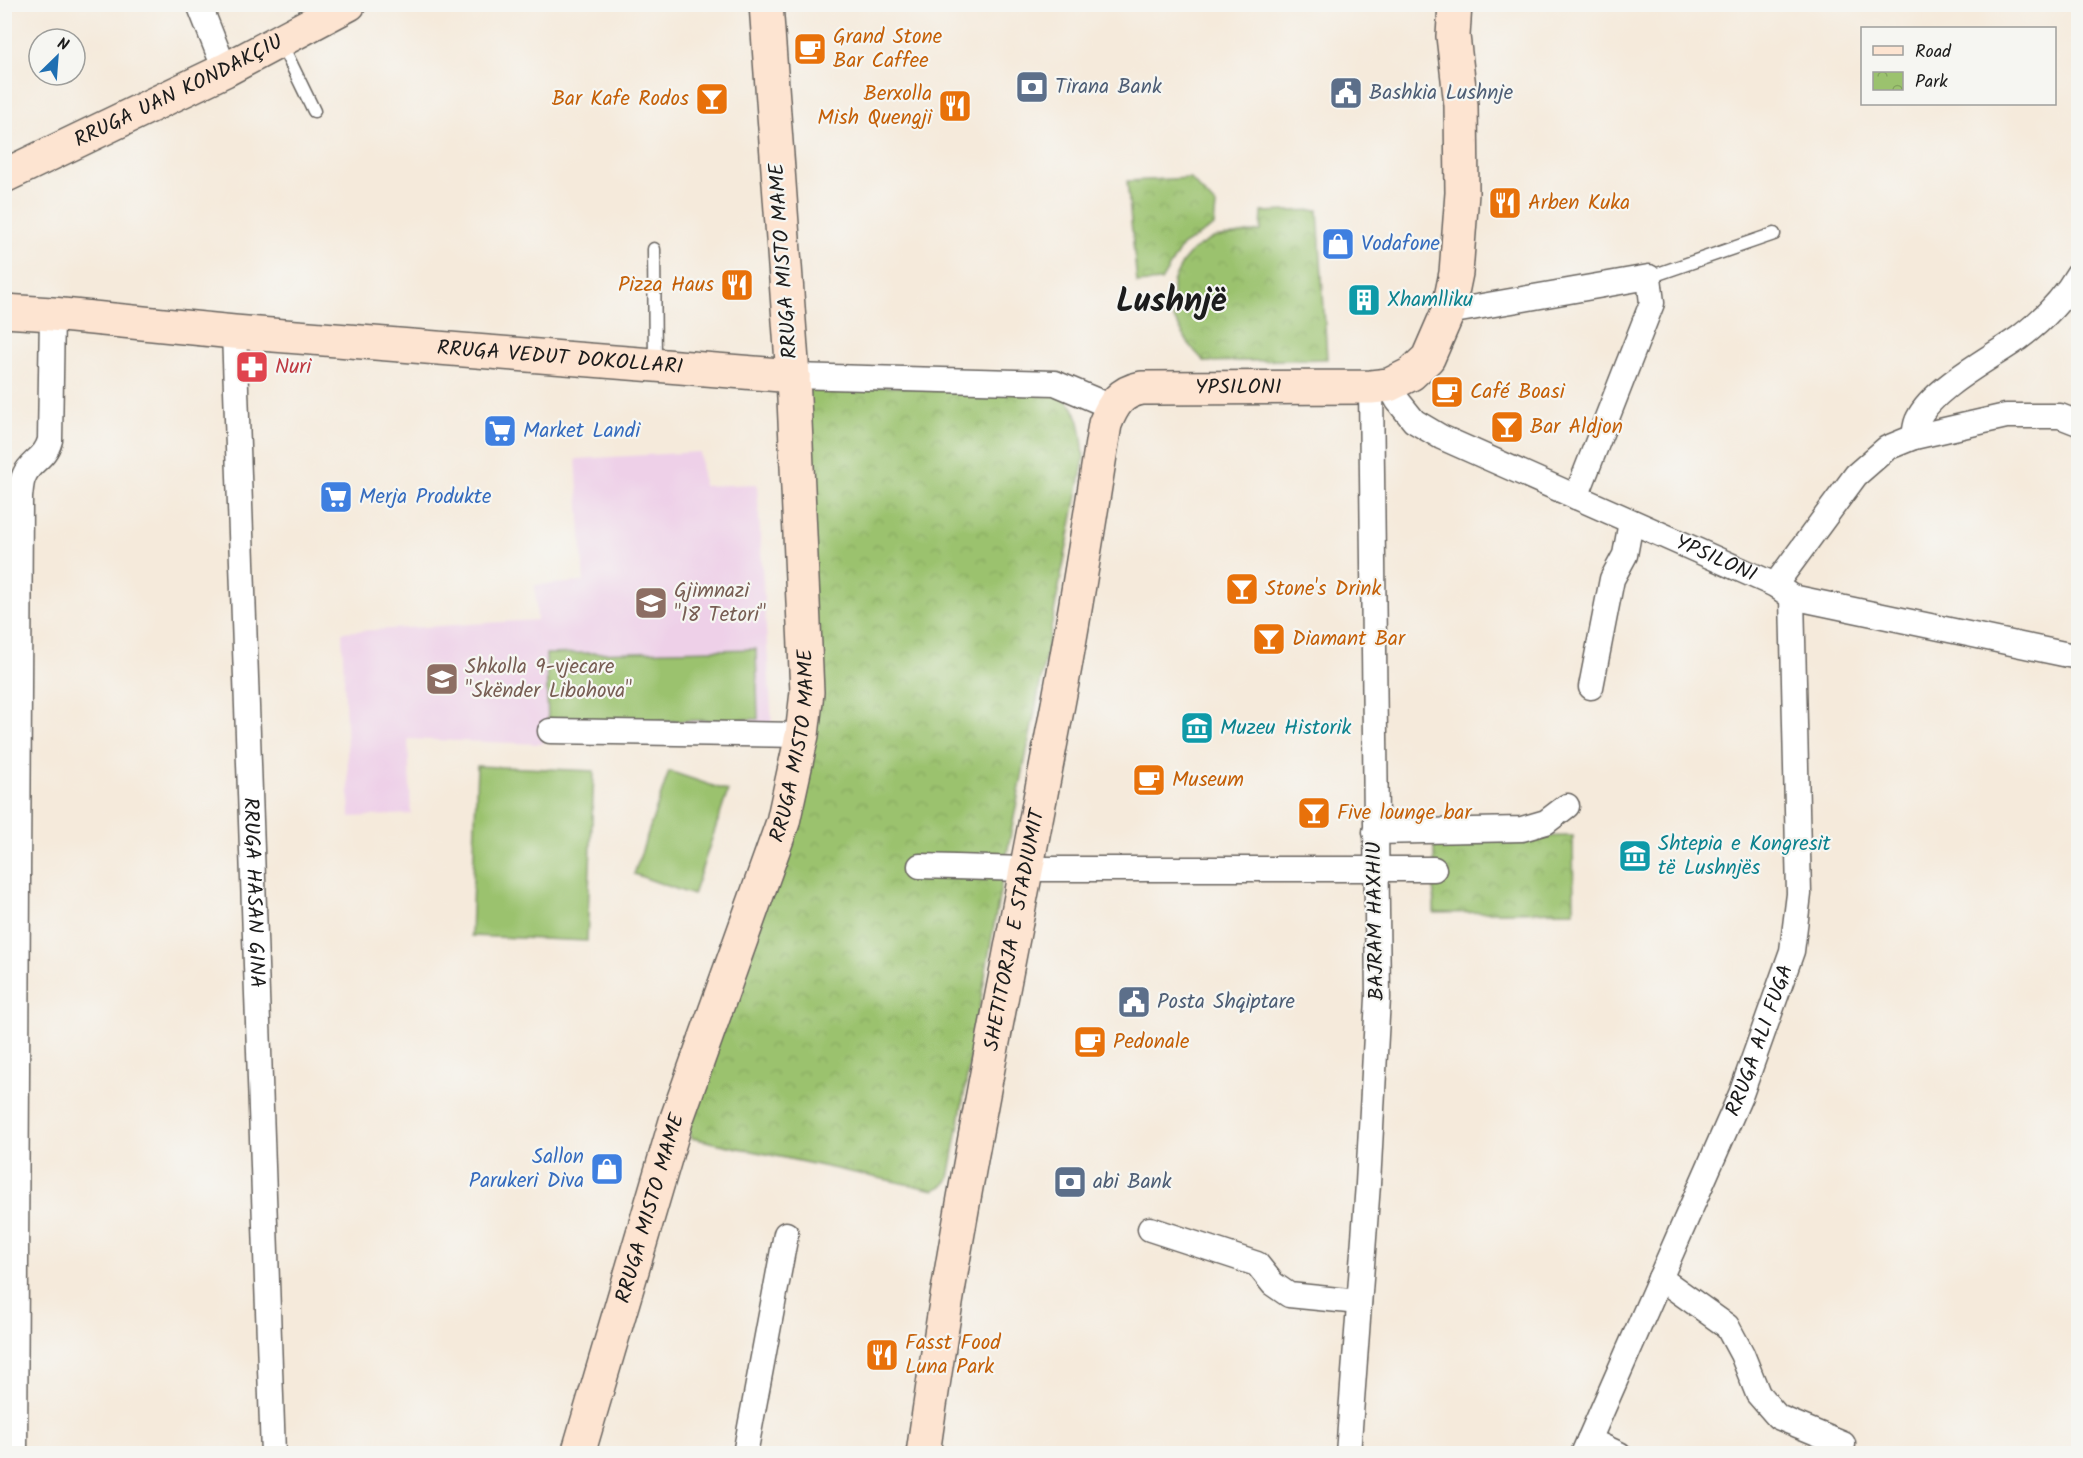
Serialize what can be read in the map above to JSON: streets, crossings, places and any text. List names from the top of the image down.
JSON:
{
  "streets": {
    "main road": [
      "RRUGA UAN KONDAKÇIU",
      "RRUGA MISTO MAME",
      "RRUGA VEDUT DOKOLLARI",
      "YPSILONI",
      "SHETITORJA E STADIUMIT"
    ],
    "street": ["RRUGA HASAN GINA", "BAJRAM HAXHIU", "RRUGA ALI FUGA"]
  },
  "crossings": [
    ["RRUGA MISTO MAME", "RRUGA VEDUT DOKOLLARI"],
    ["RRUGA VEDUT DOKOLLARI", "YPSILONI"],
    ["RRUGA VEDUT DOKOLLARI", "RRUGA HASAN GINA"],
    ["RRUGA VEDUT DOKOLLARI", "SHETITORJA E STADIUMIT"],
    ["YPSILONI", "BAJRAM HAXHIU"],
    ["YPSILONI", "SHETITORJA E STADIUMIT"],
    ["YPSILONI", "RRUGA ALI FUGA"]
  ],
  "districts": ["Lushnjë"],
  "places": {
    "cafe": [
      "Grand Stone Bar Caffee",
      "Café Boasi",
      "Museum",
      "Pedonale"
    ],
    "bank": ["Tirana Bank", "abi Bank"],
    "public building": ["Bashkia Lushnje", "Posta Shqiptare"],
    "bar": [
      "Bar Kafe Rodos",
      "Bar Aldjon",
      "Stone's Drink",
      "Diamant Bar",
      "Five lounge bar"
    ],
    "restaurant": [
      "Berxolla Mish Quengji",
      "Arben Kuka",
      "Pizza Haus",
      "Fasst Food Luna Park"
    ],
    "shop": ["Vodafone", "Sallon Parukeri Diva"],
    "building": ["Xhamlliku"],
    "pharmacy": ["Nuri"],
    "supermarket": ["Market Landi", "Merja Produkte"],
    "school or university": ["Gjimnazi \"18 Tetori\"", "Shkolla 9-vjecare \"Skënder Libohova\""],
    "museum": ["Muzeu Historik", "Shtepia e Kongresit të Lushnjës"]
  },
  "legend": ["Road", "Park"],
  "north": "top right"
}
